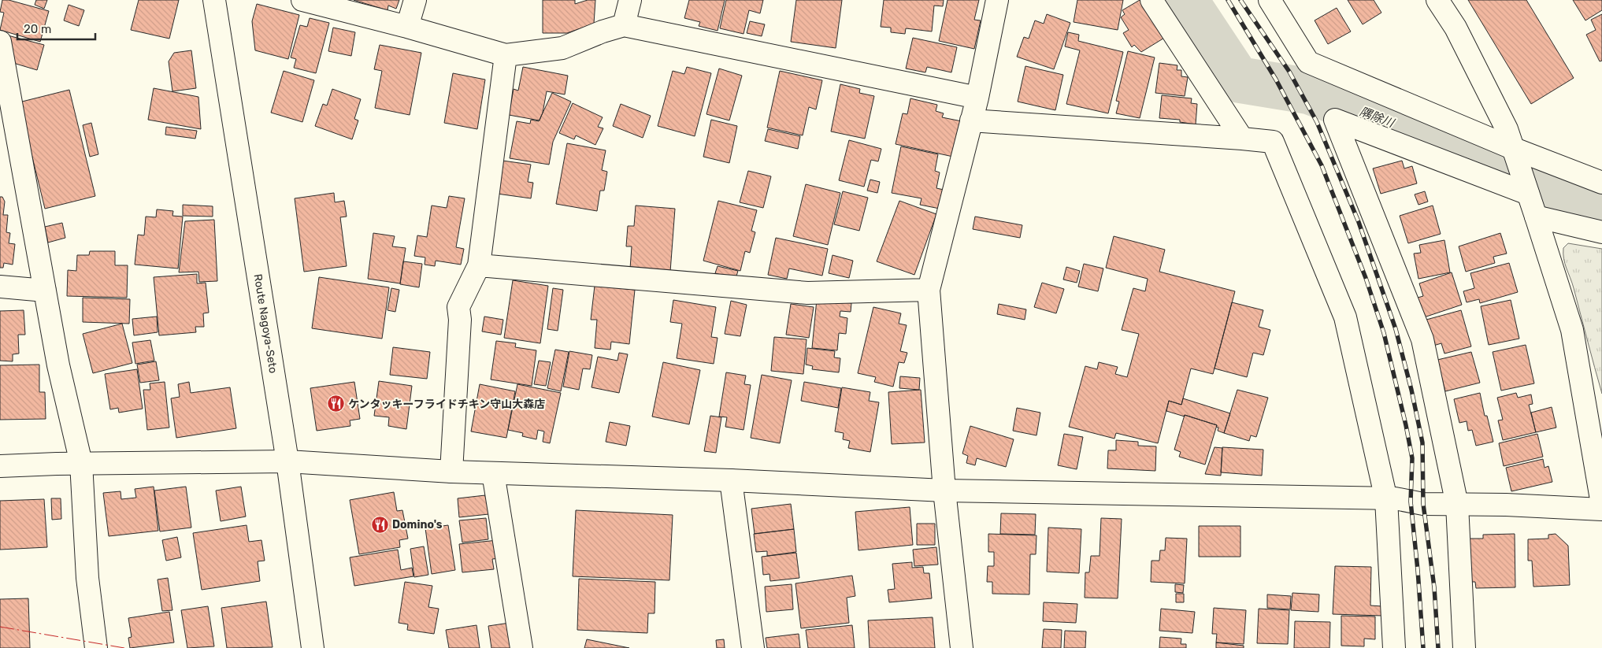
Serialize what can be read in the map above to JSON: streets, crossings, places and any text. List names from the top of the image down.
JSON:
{
  "streets": {
    "street": ["Route Nagoya-Seto"]
  },
  "water": ["隅除川"],
  "places": {
    "restaurant": ["ケンタッキーフライドチキン守山大森店", "Domino's"]
  },
  "scale_bar": "20 m"
}
